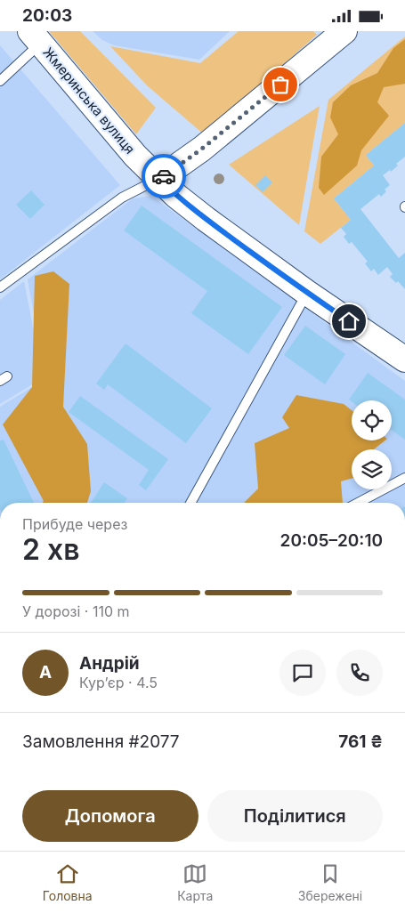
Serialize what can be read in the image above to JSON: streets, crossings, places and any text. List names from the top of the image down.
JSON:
{
  "streets": {
    "main road": ["Жмеринська вулиця"]
  },
  "page": {
    "status": "20:03",
    "heading": ["2 хв", "Прибуде через", "20:05–20:10"],
    "panel": [
      "Андрій",
      "Кур’єр · 4.5",
      "Замовлення #2077",
      "761 ₴"
    ],
    "bar": "У дорозі · 110 m",
    "round": "А",
    "buttons": ["Допомога", "Поділитися"],
    "tabs": ["Головна", "Карта", "Збережені"]
  }
}
